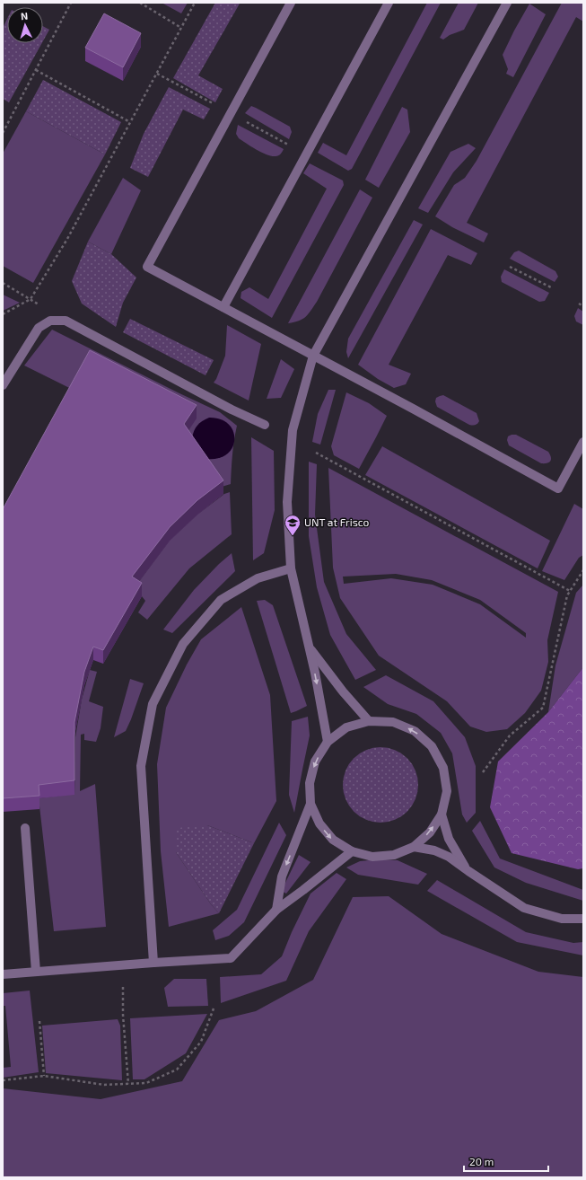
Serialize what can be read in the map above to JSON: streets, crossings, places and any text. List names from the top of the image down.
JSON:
{
  "places": {
    "school or university": ["UNT at Frisco"]
  },
  "scale_bar": "20 m",
  "north": "top"
}
